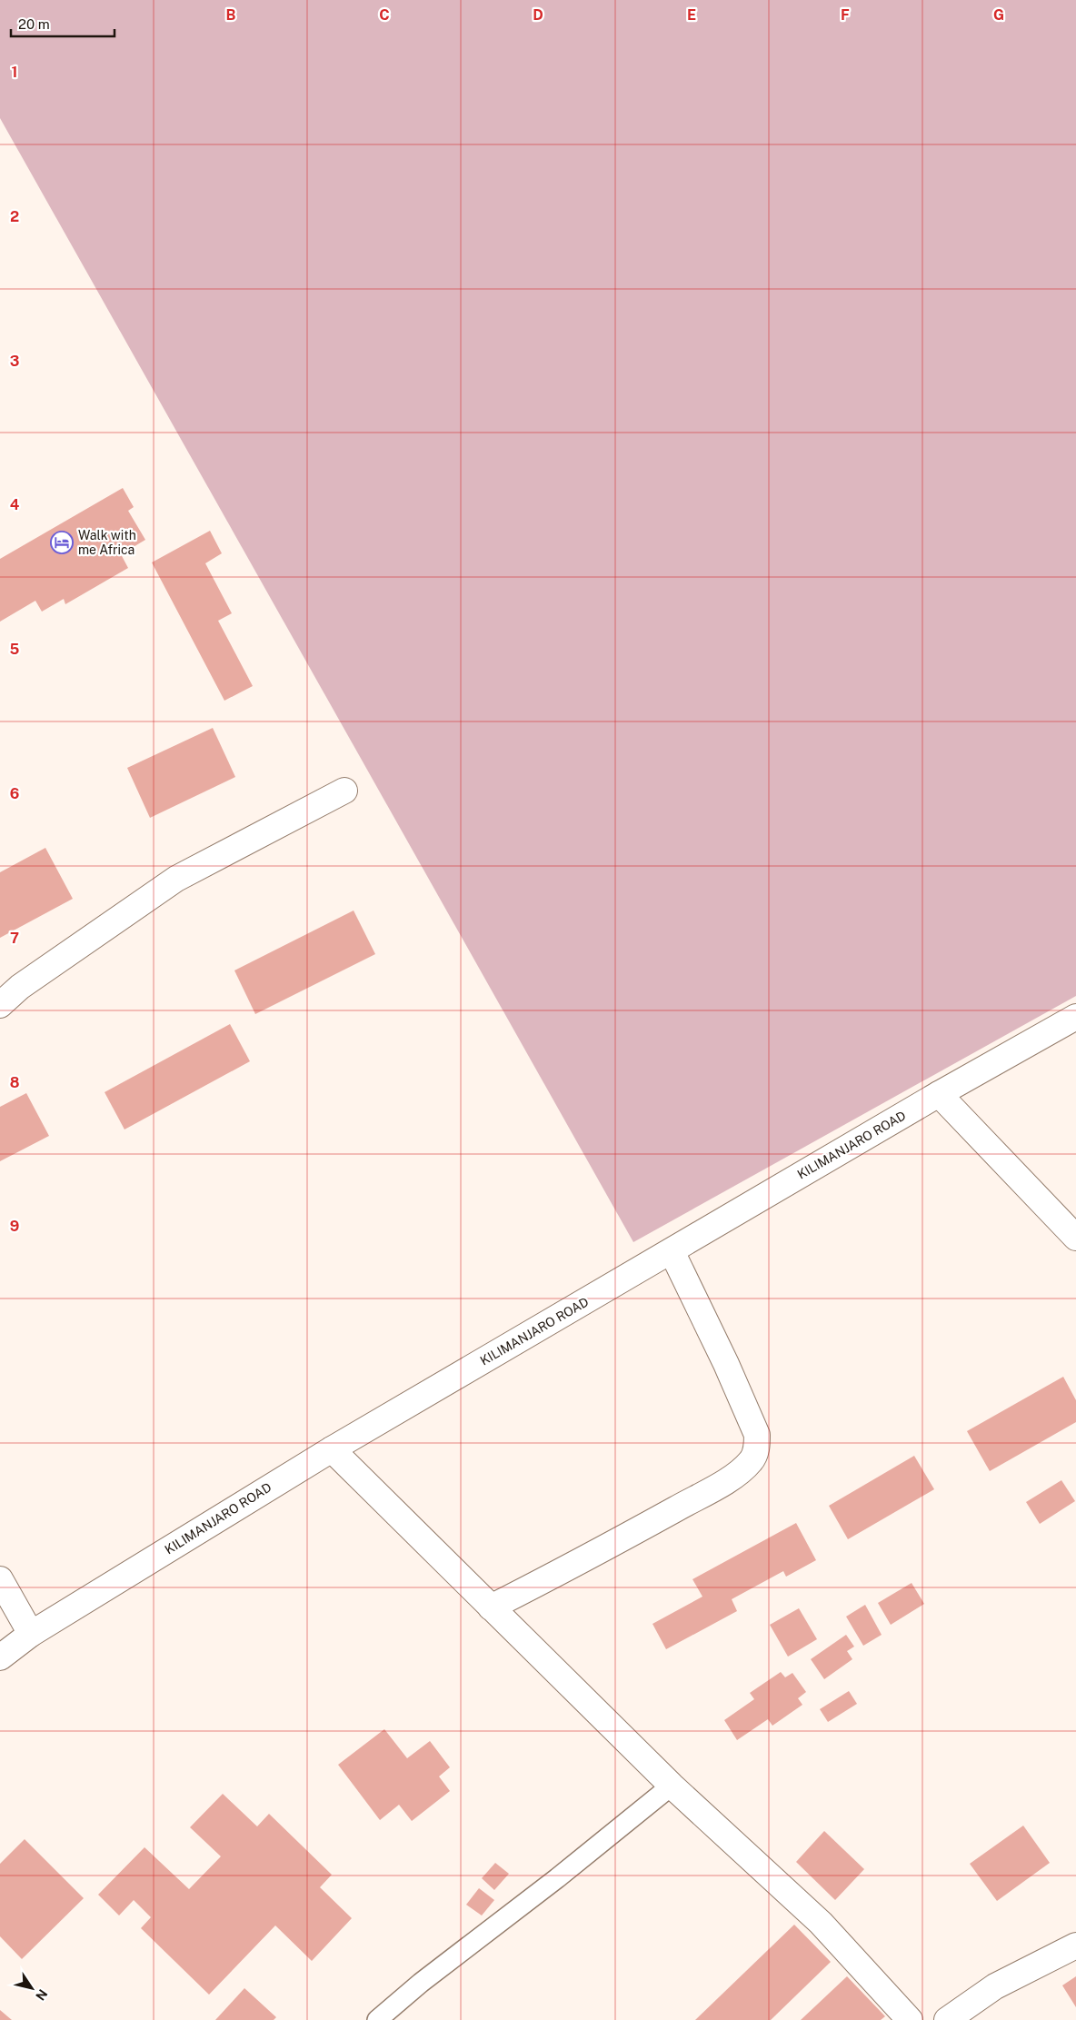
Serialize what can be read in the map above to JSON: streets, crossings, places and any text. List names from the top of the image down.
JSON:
{
  "streets": {
    "street": ["KILIMANJARO ROAD"]
  },
  "places": {
    "hotel": ["Walk with me Africa"]
  },
  "scale_bar": "20 m",
  "north": "bottom right",
  "grid": {
    "columns": [
      "B",
      "C",
      "D",
      "E",
      "F",
      "G"
    ],
    "rows": [
      "1",
      "2",
      "3",
      "4",
      "5",
      "6",
      "7",
      "8",
      "9"
    ]
  }
}
